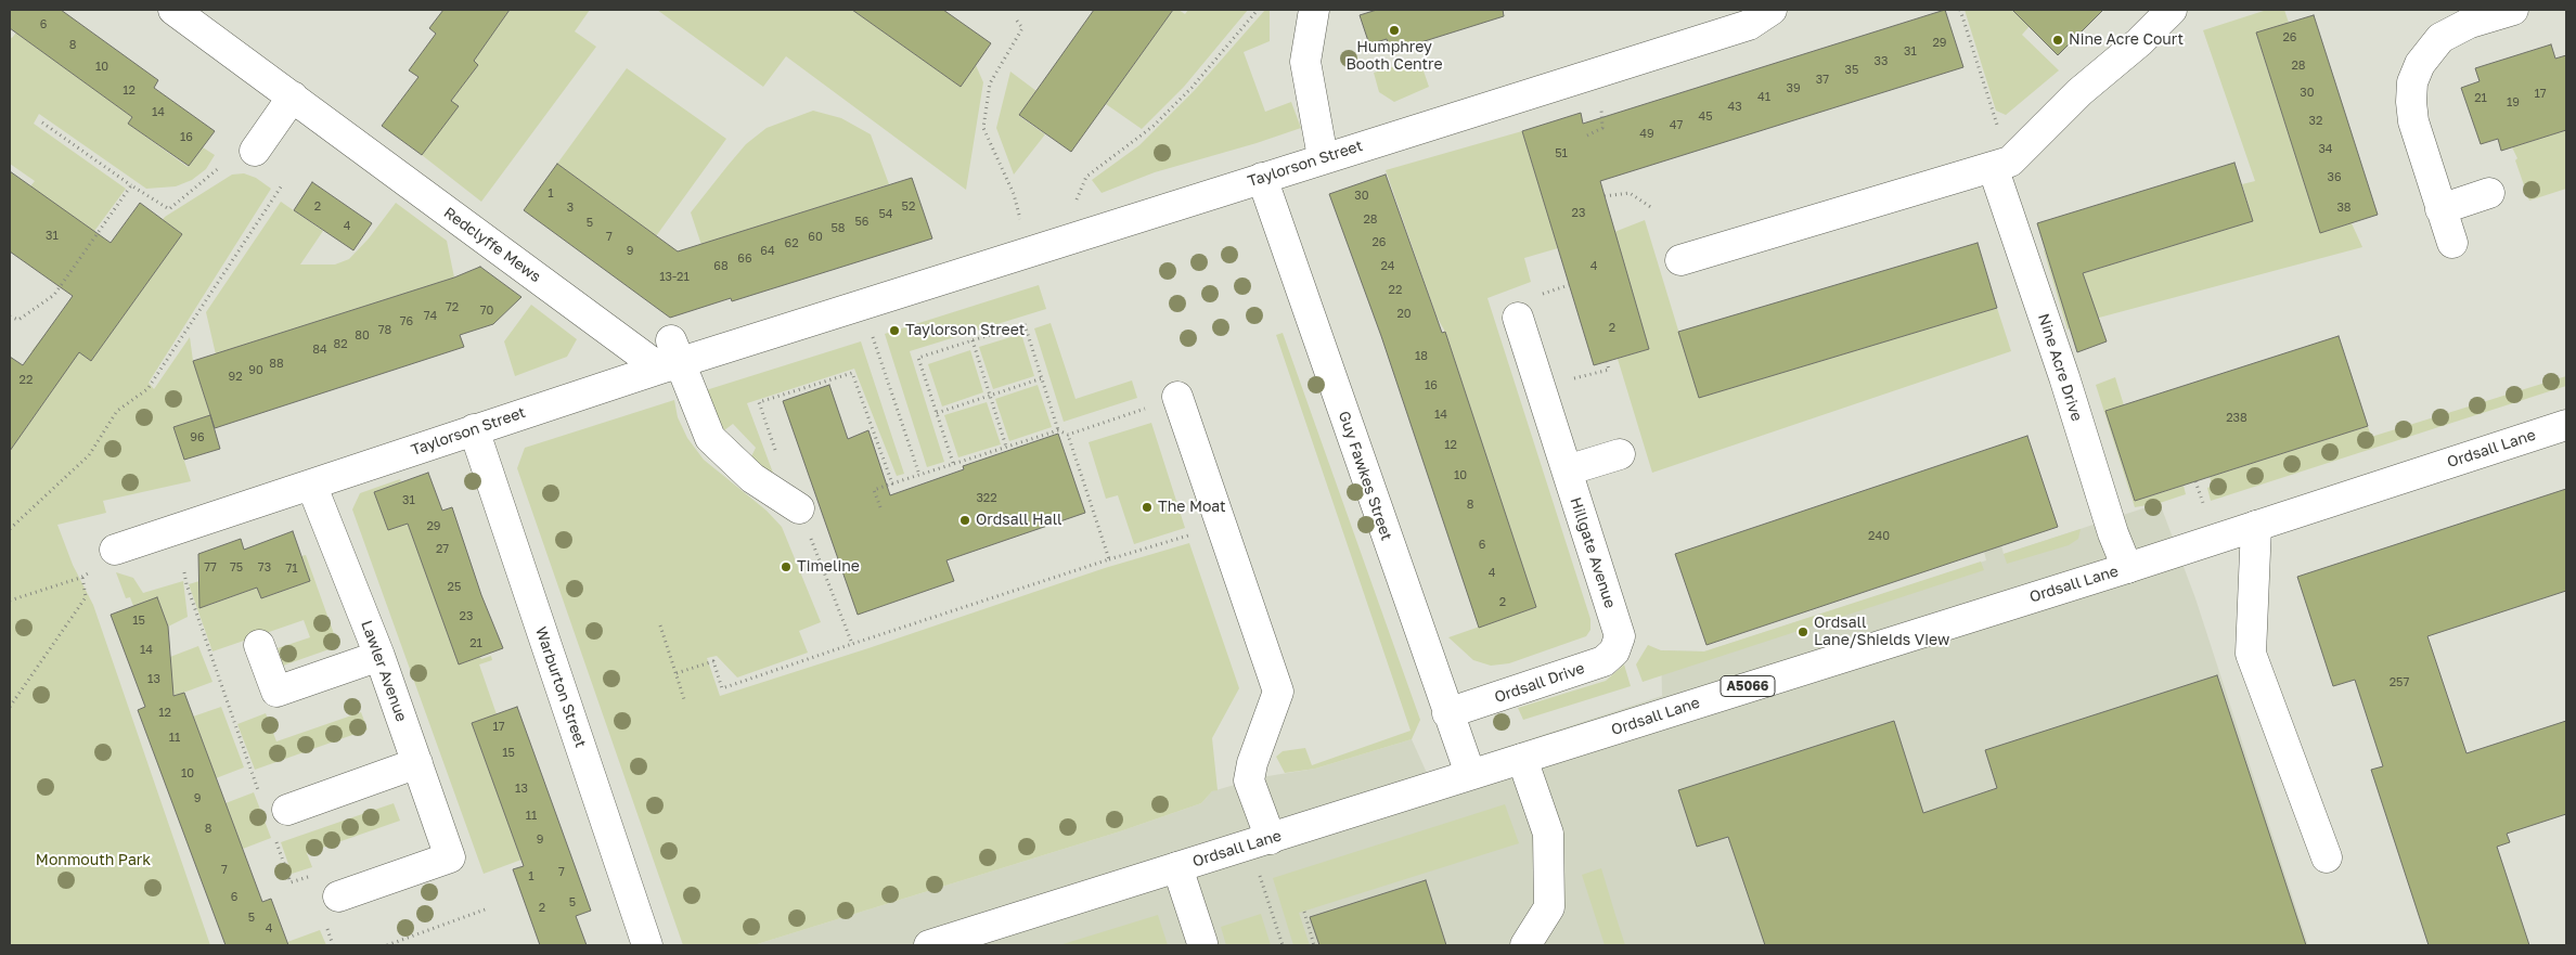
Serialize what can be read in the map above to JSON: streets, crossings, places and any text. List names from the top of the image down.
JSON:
{
  "streets": {
    "street": [
      "Taylorson Street",
      "Redclyffe Mews",
      "Nine Acre Drive",
      "Ordsall Lane",
      "Guy Fawkes Street",
      "Hillgate Avenue",
      "Lawler Avenue",
      "Ordsall Drive",
      "A5066",
      "Warburton Street"
    ]
  },
  "crossings": [
    ["Taylorson Street", "Redclyffe Mews"],
    ["Taylorson Street", "Guy Fawkes Street"],
    ["Taylorson Street", "Lawler Avenue"],
    ["Taylorson Street", "Warburton Street"],
    ["Nine Acre Drive", "Ordsall Lane"],
    ["Ordsall Lane", "Guy Fawkes Street"],
    ["Guy Fawkes Street", "Ordsall Drive"],
    ["Hillgate Avenue", "Ordsall Drive"]
  ],
  "parks": ["Monmouth Park"],
  "places": [
    "Humphrey Booth Centre",
    "Nine Acre Court",
    "Taylorson Street",
    "The Moat",
    "Ordsall Hall",
    "Timeline",
    "Ordsall Lane/Shields View"
  ],
  "house_numbers": [
    "6",
    "26",
    "29",
    "8",
    "31",
    "33",
    "28",
    "10",
    "35",
    "37",
    "39",
    "12",
    "30",
    "17",
    "41",
    "21",
    "19",
    "43",
    "14",
    "45",
    "32",
    "47",
    "49",
    "16",
    "34",
    "51",
    "36",
    "1",
    "30",
    "2",
    "52",
    "3",
    "38",
    "23",
    "54",
    "28",
    "56",
    "5",
    "4",
    "58",
    "31",
    "7",
    "60",
    "26",
    "62",
    "9",
    "64",
    "66",
    "68",
    "24",
    "4",
    "13-21",
    "22",
    "72",
    "70",
    "20",
    "74",
    "76",
    "2",
    "78",
    "80",
    "82",
    "84",
    "18",
    "88",
    "90",
    "92",
    "22",
    "16",
    "14",
    "238",
    "96",
    "12",
    "10",
    "322",
    "31",
    "8",
    "29",
    "240",
    "6",
    "27",
    "77",
    "75",
    "73",
    "71",
    "4",
    "25",
    "2",
    "23",
    "15",
    "21",
    "14",
    "13",
    "257",
    "12",
    "17",
    "11",
    "15",
    "10",
    "13",
    "9",
    "11",
    "8",
    "9",
    "7",
    "7",
    "1",
    "6",
    "5",
    "2",
    "5",
    "4"
  ]
}
